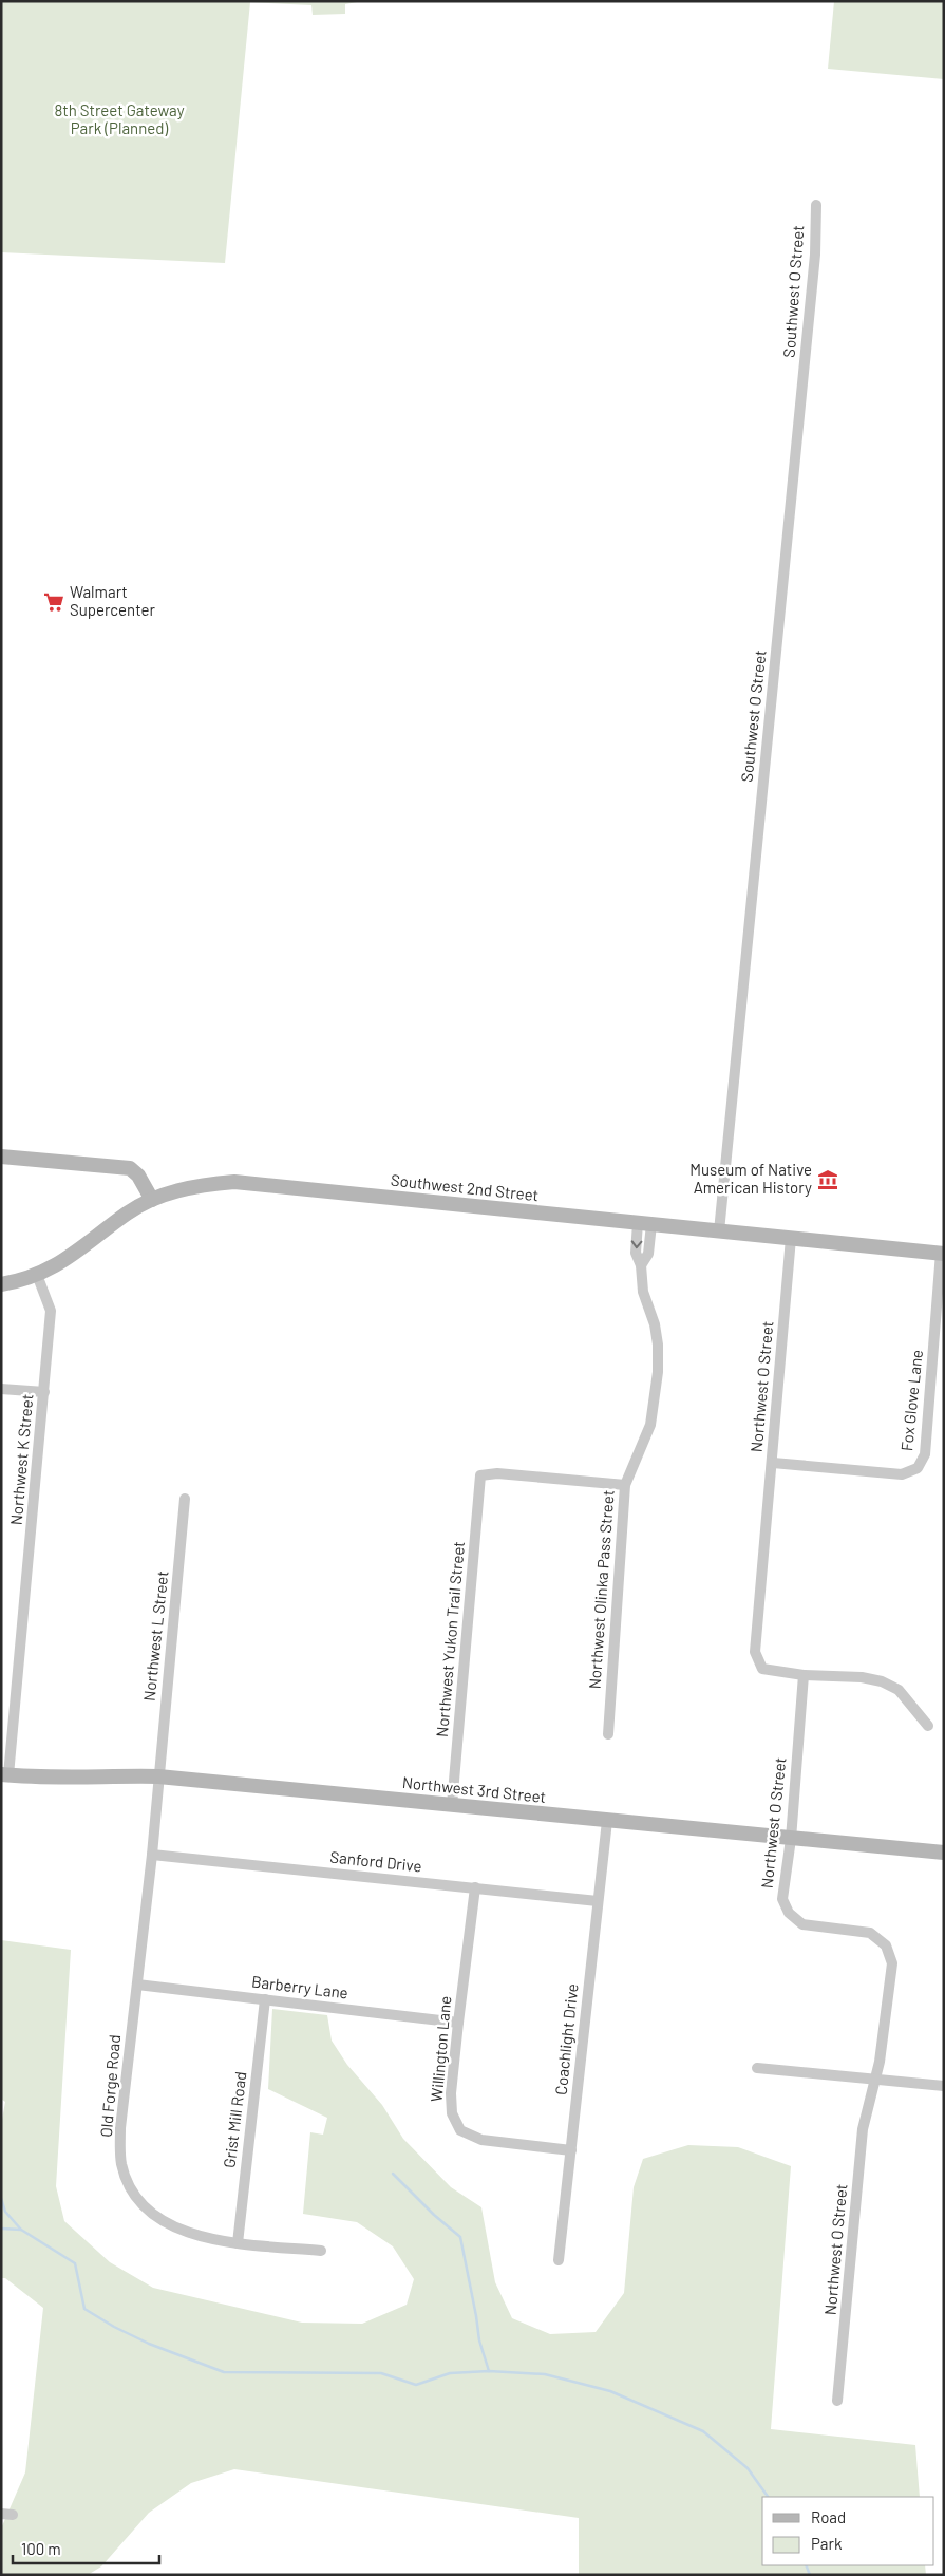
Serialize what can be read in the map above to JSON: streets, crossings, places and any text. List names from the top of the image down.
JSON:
{
  "streets": {
    "street": [
      "Southwest O Street",
      "Southwest 2nd Street",
      "Northwest O Street",
      "Fox Glove Lane",
      "Northwest K Street",
      "Northwest Olinka Pass Street",
      "Northwest L Street",
      "Northwest Yukon Trail Street",
      "Northwest 3rd Street",
      "Sanford Drive",
      "Barberry Lane",
      "Coachlight Drive",
      "Willington Lane",
      "Old Forge Road",
      "Grist Mill Road"
    ]
  },
  "crossings": [
    ["Southwest O Street", "Southwest 2nd Street"],
    ["Southwest 2nd Street", "Northwest O Street"],
    ["Southwest 2nd Street", "Fox Glove Lane"],
    ["Southwest 2nd Street", "Northwest K Street"],
    ["Southwest 2nd Street", "Northwest Olinka Pass Street"],
    ["Northwest O Street", "Fox Glove Lane"],
    ["Northwest O Street", "Northwest 3rd Street"],
    ["Northwest K Street", "Northwest 3rd Street"],
    ["Northwest Olinka Pass Street", "Northwest Yukon Trail Street"],
    ["Northwest L Street", "Northwest 3rd Street"],
    ["Northwest L Street", "Old Forge Road"],
    ["Northwest Yukon Trail Street", "Northwest 3rd Street"],
    ["Northwest 3rd Street", "Coachlight Drive"],
    ["Northwest 3rd Street", "Old Forge Road"],
    ["Sanford Drive", "Coachlight Drive"],
    ["Sanford Drive", "Willington Lane"],
    ["Sanford Drive", "Old Forge Road"],
    ["Barberry Lane", "Willington Lane"],
    ["Barberry Lane", "Old Forge Road"],
    ["Barberry Lane", "Grist Mill Road"],
    ["Coachlight Drive", "Willington Lane"],
    ["Old Forge Road", "Grist Mill Road"]
  ],
  "parks": ["8th Street Gateway Park (Planned)"],
  "places": {
    "supermarket": ["Walmart Supercenter"],
    "museum": ["Museum of Native American History"]
  },
  "legend": ["Road", "Park"],
  "scale_bar": "100 m"
}
